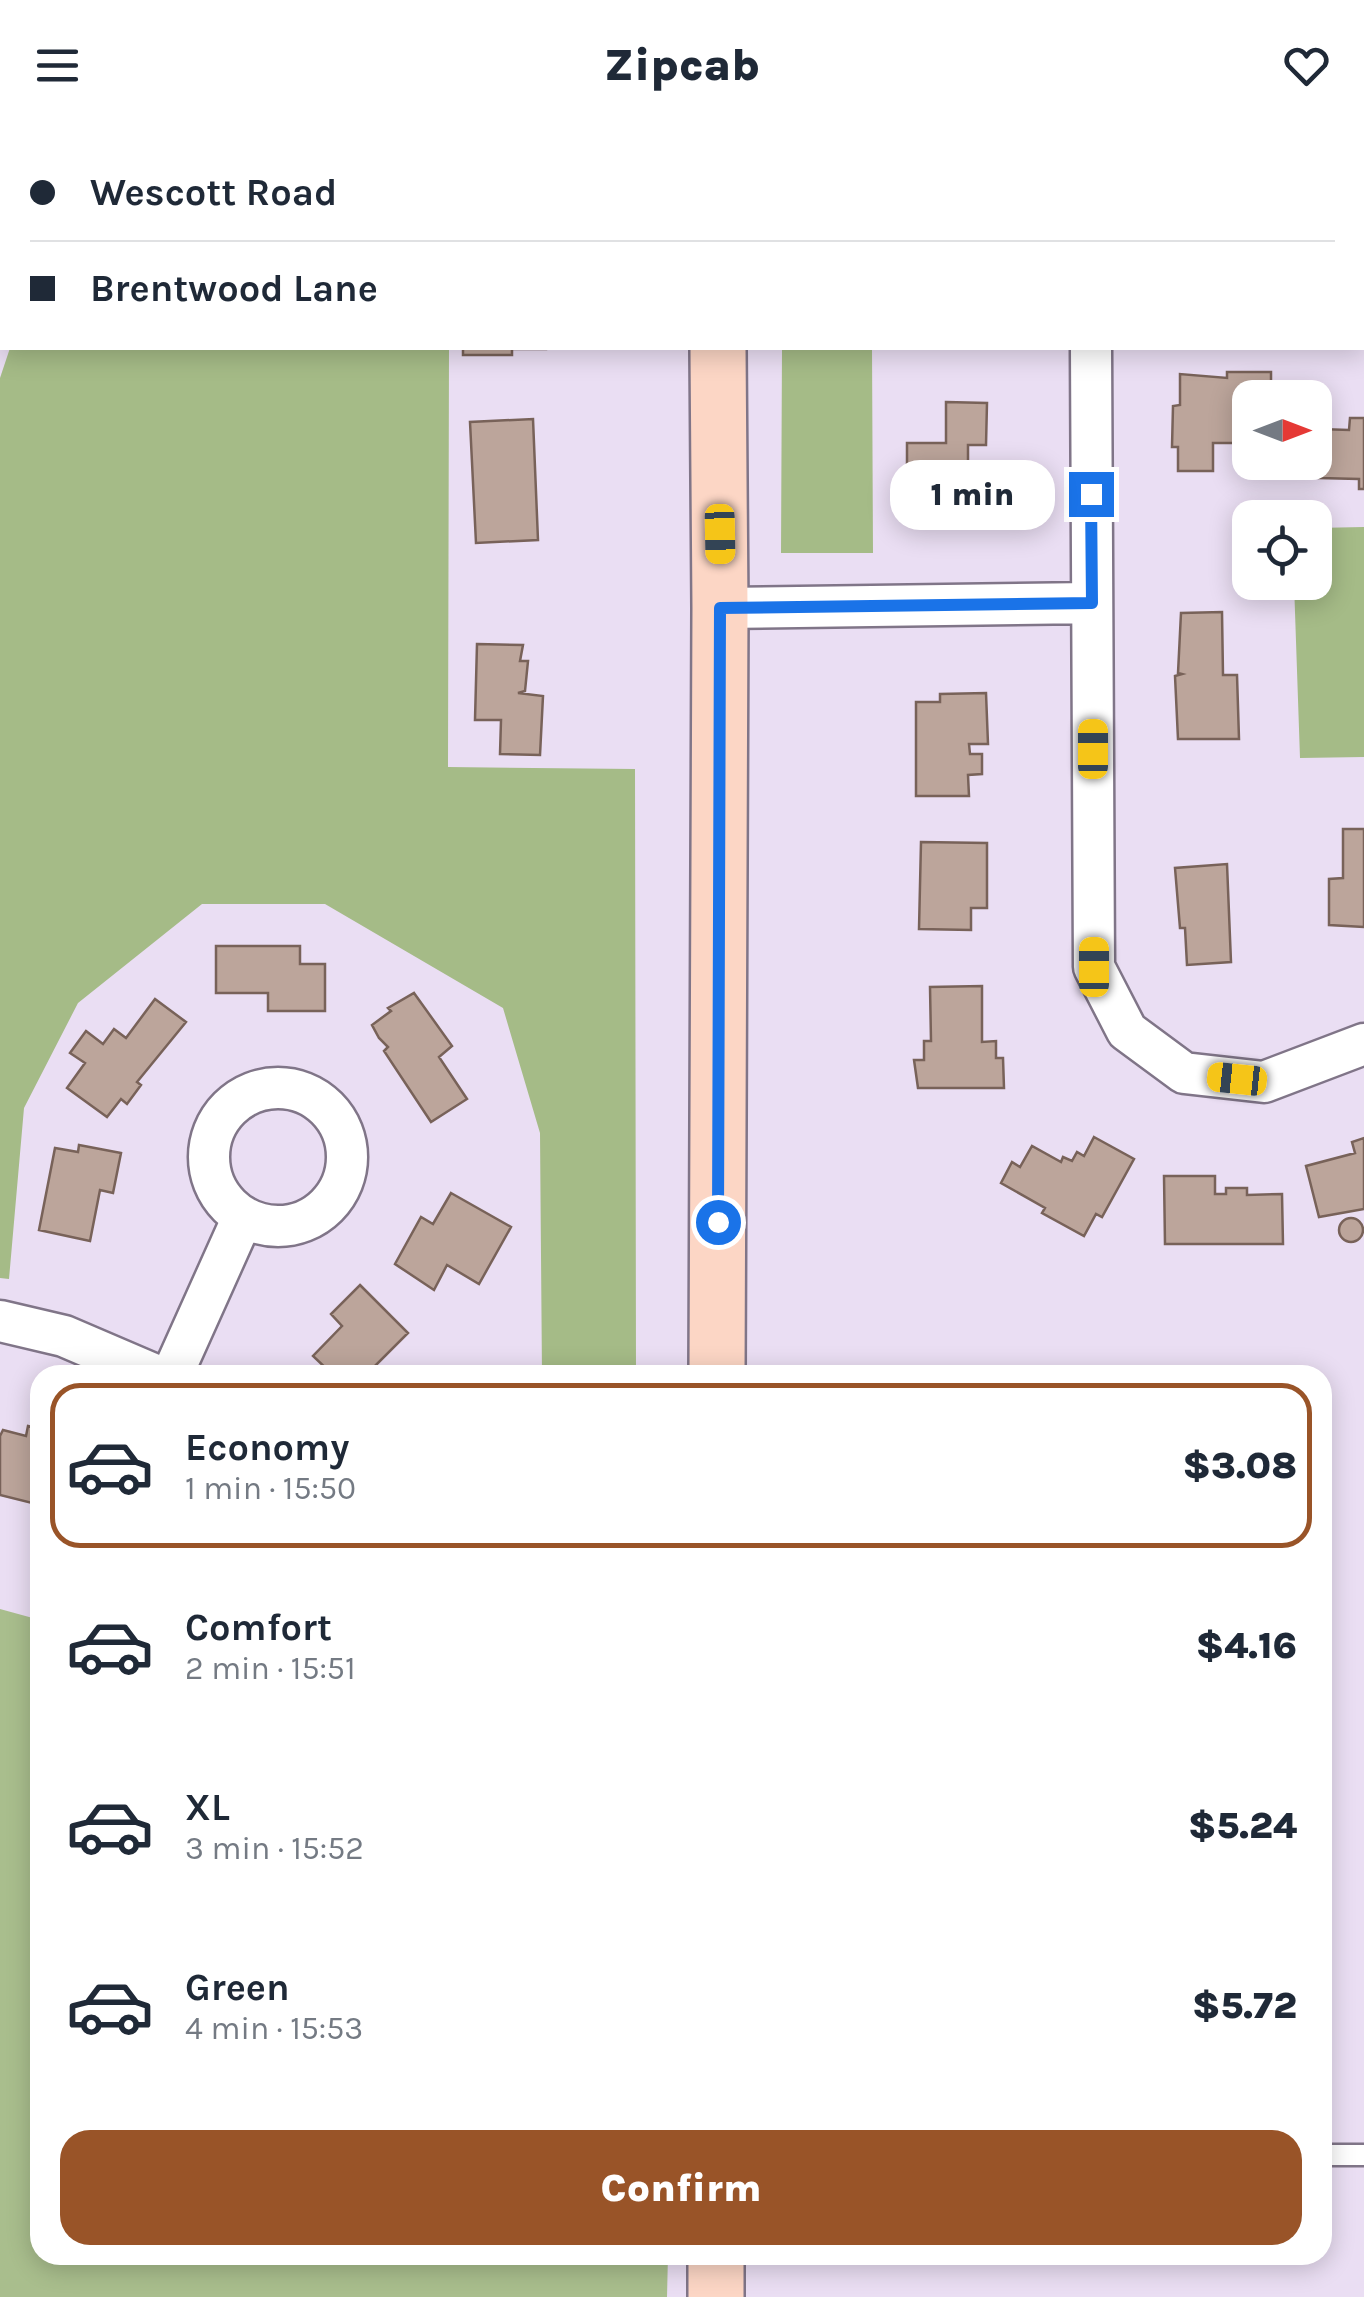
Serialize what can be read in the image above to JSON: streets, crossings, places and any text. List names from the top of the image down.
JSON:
{
  "north": "right",
  "page": {
    "header": "Zipcab",
    "banner": ["Wescott Road", "Brentwood Lane"],
    "bubble": "1 min",
    "list": [
      {
        "name": "Economy",
        "note": "1 min · 15:50",
        "value": "$3.08"
      },
      {
        "name": "Comfort",
        "note": "2 min · 15:51",
        "value": "$4.16"
      },
      {
        "name": "XL",
        "note": "3 min · 15:52",
        "value": "$5.24"
      },
      {
        "name": "Green",
        "note": "4 min · 15:53",
        "value": "$5.72"
      }
    ],
    "buttons": "Confirm"
  }
}
